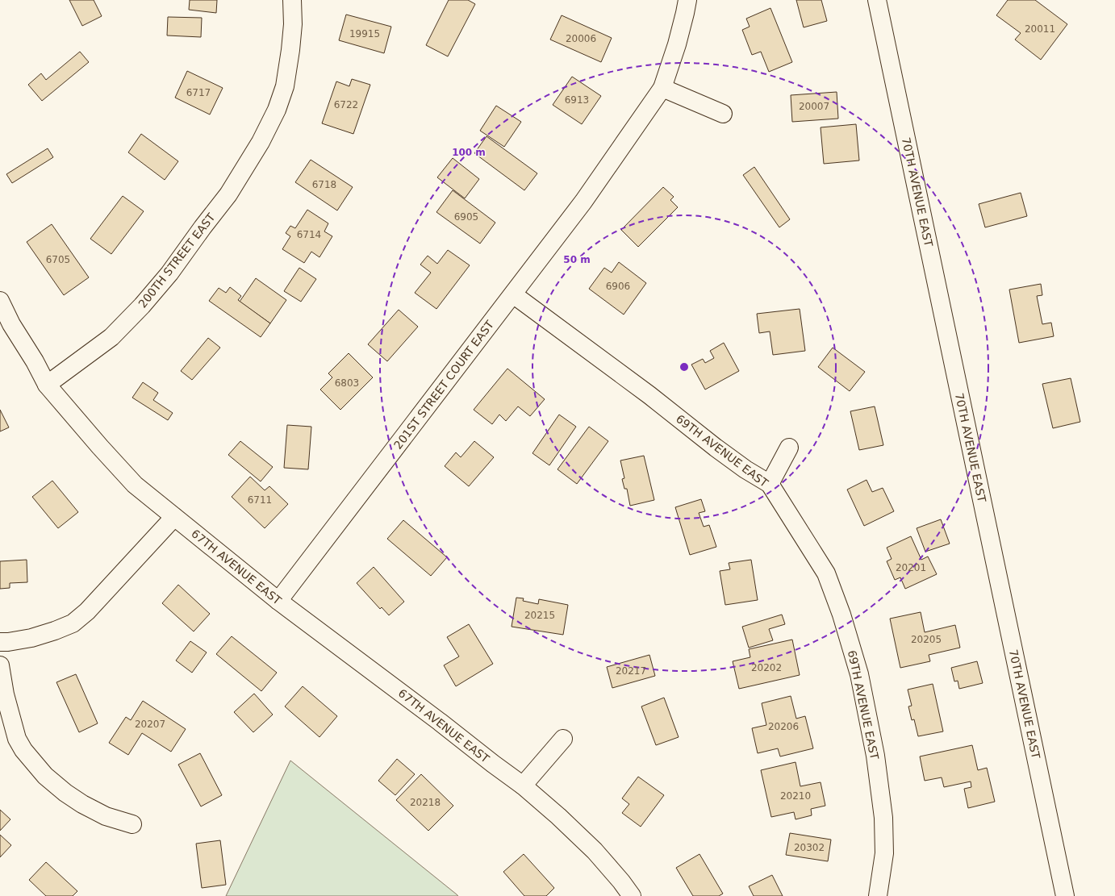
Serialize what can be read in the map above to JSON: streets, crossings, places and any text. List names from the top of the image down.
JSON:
{
  "streets": {
    "street": [
      "70TH AVENUE EAST",
      "200TH STREET EAST",
      "201ST STREET COURT EAST",
      "69TH AVENUE EAST",
      "67TH AVENUE EAST"
    ]
  },
  "crossings": [
    ["200TH STREET EAST", "67TH AVENUE EAST"],
    ["201ST STREET COURT EAST", "69TH AVENUE EAST"],
    ["201ST STREET COURT EAST", "67TH AVENUE EAST"]
  ],
  "house_numbers": [
    "20011",
    "19915",
    "20006",
    "6717",
    "6913",
    "6722",
    "20007",
    "6718",
    "6905",
    "6714",
    "6705",
    "6906",
    "6803",
    "6711",
    "20201",
    "20215",
    "20205",
    "20202",
    "20217",
    "20207",
    "20206",
    "20210",
    "20218",
    "20302"
  ],
  "rings": ["100 m", "50 m"]
}
